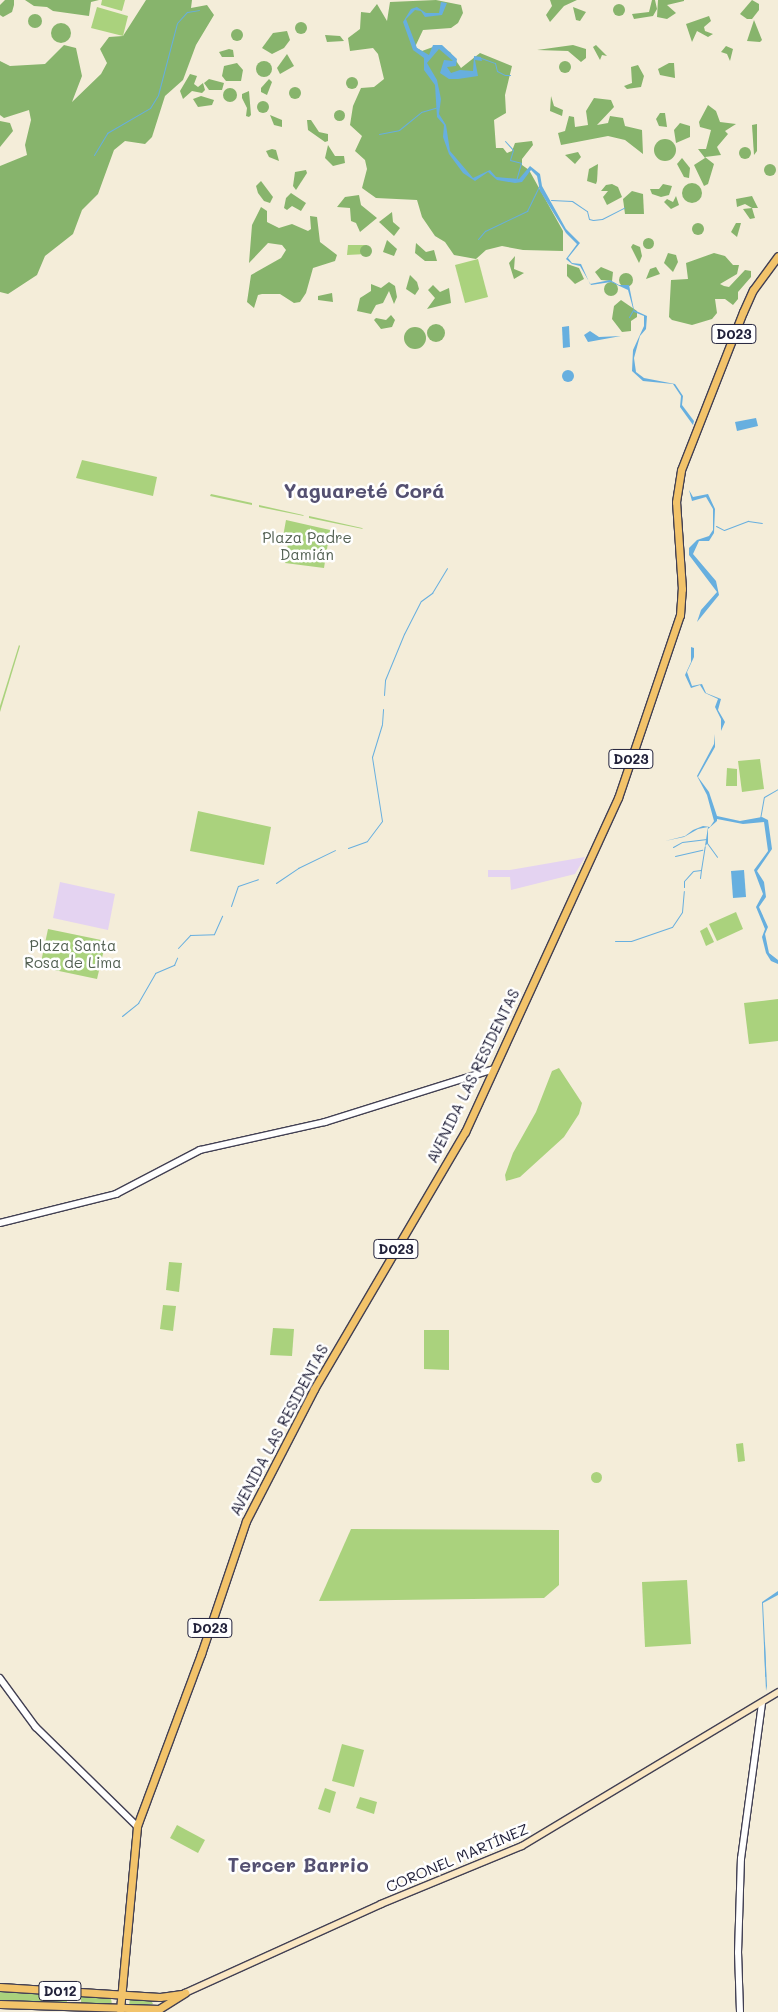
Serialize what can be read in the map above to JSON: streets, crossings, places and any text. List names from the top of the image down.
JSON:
{
  "streets": {
    "main road": [
      "D023",
      "AVENIDA LAS RESIDENTAS",
      "CORONEL MARTÍNEZ",
      "D012"
    ]
  },
  "crossings": [
    ["AVENIDA LAS RESIDENTAS", "D012"],
    ["CORONEL MARTÍNEZ", "D012"]
  ],
  "districts": ["Yaguareté Corá", "Tercer Barrio"],
  "parks": ["Plaza Padre Damián", "Plaza Santa Rosa de Lima"]
}
